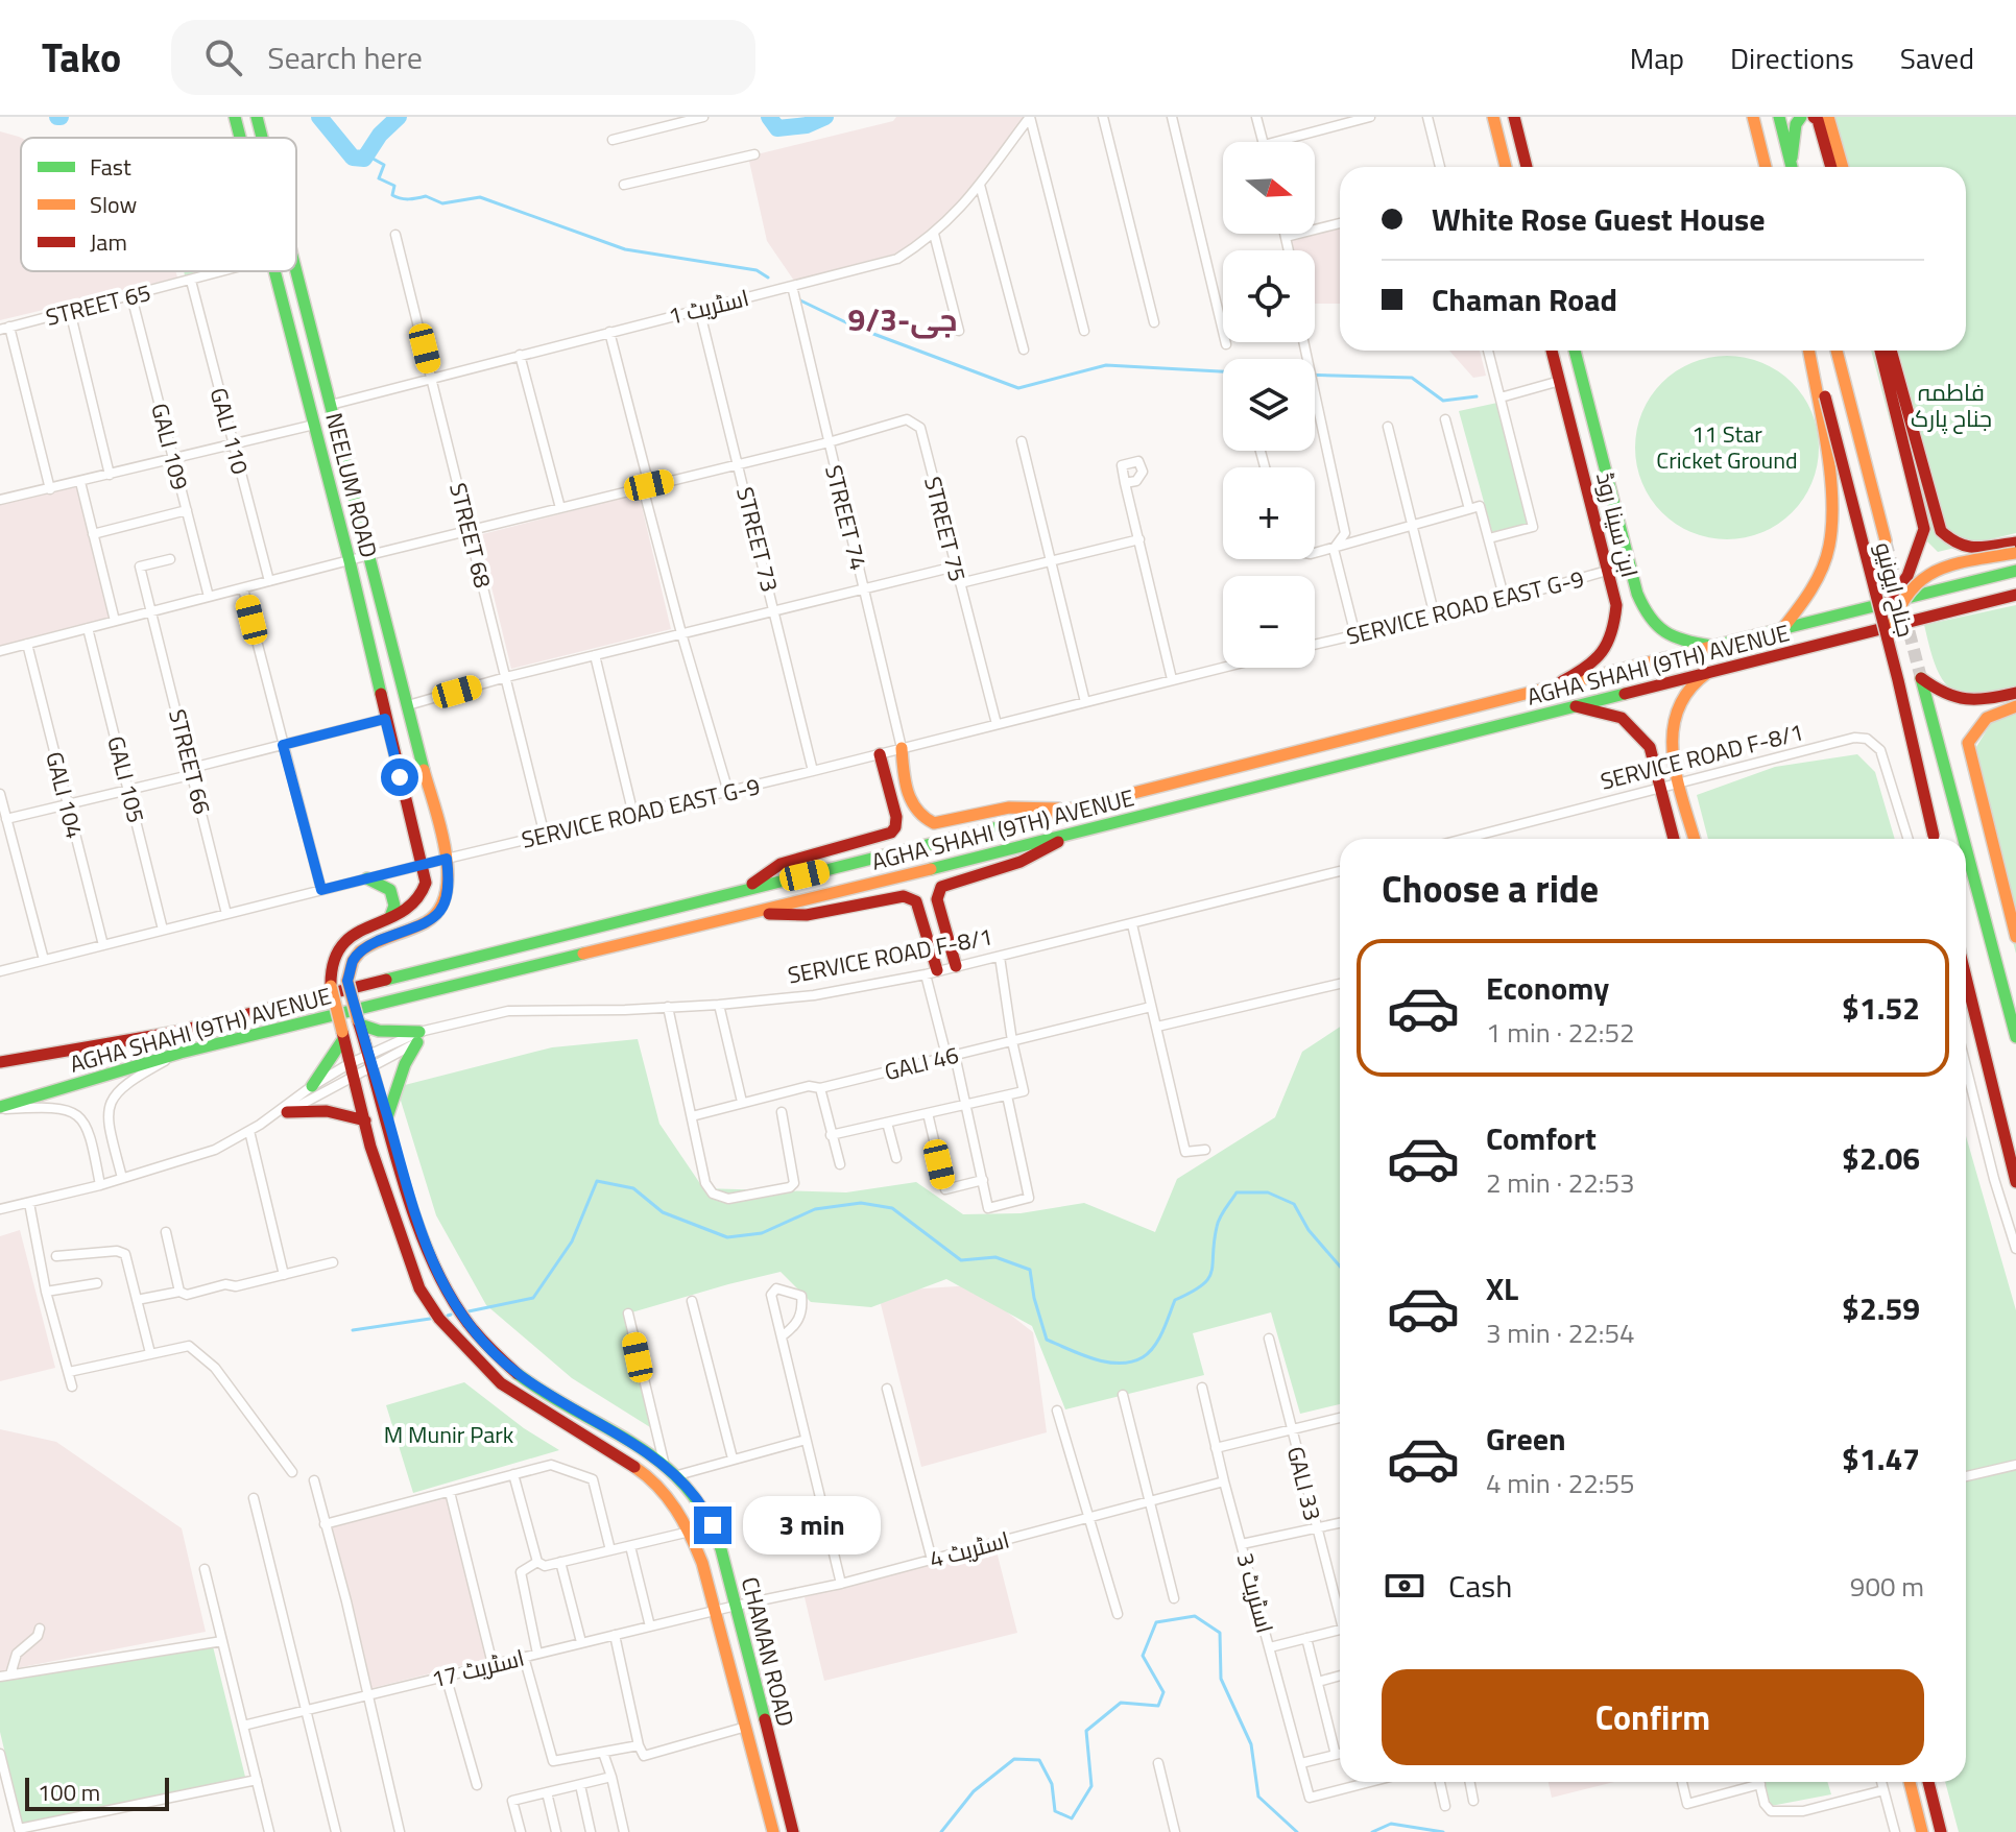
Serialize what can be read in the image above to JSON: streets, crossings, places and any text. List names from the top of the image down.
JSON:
{
  "streets": {
    "main road": [
      "NEELUM ROAD",
      "ابن سینا روڈ",
      "جناح ایونیو",
      "AGHA SHAHI (9TH) AVENUE",
      "CHAMAN ROAD"
    ],
    "street": [
      "STREET 65",
      "اسٹریٹ 1",
      "GALI 110",
      "GALI 109",
      "STREET 74",
      "STREET 75",
      "STREET 68",
      "STREET 73",
      "SERVICE ROAD EAST G-9",
      "SERVICE ROAD F-8/1",
      "STREET 66",
      "GALI 105",
      "GALI 104",
      "GALI 46",
      "GALI 33",
      "اسٹریٹ 4",
      "اسٹریٹ 3",
      "اسٹریٹ 17"
    ]
  },
  "crossings": [
    ["STREET 65", "GALI 110"],
    ["STREET 65", "GALI 109"],
    ["اسٹریٹ 1", "NEELUM ROAD"],
    ["اسٹریٹ 1", "STREET 74"],
    ["اسٹریٹ 1", "STREET 68"],
    ["اسٹریٹ 1", "STREET 73"],
    ["GALI 110", "STREET 75"],
    ["GALI 109", "STREET 75"],
    ["NEELUM ROAD", "STREET 75"],
    ["NEELUM ROAD", "SERVICE ROAD EAST G-9"],
    ["NEELUM ROAD", "CHAMAN ROAD"],
    ["STREET 74", "STREET 75"],
    ["STREET 74", "SERVICE ROAD EAST G-9"],
    ["ابن سینا روڈ", "SERVICE ROAD EAST G-9"],
    ["ابن سینا روڈ", "AGHA SHAHI (9TH) AVENUE"],
    ["STREET 75", "STREET 68"],
    ["STREET 75", "STREET 73"],
    ["STREET 75", "SERVICE ROAD EAST G-9"],
    ["STREET 75", "STREET 66"],
    ["STREET 75", "GALI 105"],
    ["STREET 75", "GALI 104"],
    ["STREET 68", "SERVICE ROAD EAST G-9"],
    ["STREET 73", "SERVICE ROAD EAST G-9"],
    ["SERVICE ROAD EAST G-9", "STREET 66"],
    ["SERVICE ROAD EAST G-9", "GALI 105"],
    ["SERVICE ROAD EAST G-9", "GALI 104"],
    ["SERVICE ROAD F-8/1", "CHAMAN ROAD"],
    ["اسٹریٹ 4", "اسٹریٹ 3"],
    ["اسٹریٹ 4", "CHAMAN ROAD"],
    ["اسٹریٹ 4", "اسٹریٹ 17"],
    ["CHAMAN ROAD", "اسٹریٹ 17"]
  ],
  "districts": ["جی-9/3"],
  "parks": ["فاطمہ جناح پارک", "11 Star Cricket Ground", "M Munir Park"],
  "legend": ["Fast", "Slow", "Jam"],
  "scale_bar": "100 m",
  "north": "right",
  "page": {
    "header": "Tako",
    "search": "Search here",
    "nav": ["Map", "Directions", "Saved"],
    "map_buttons": ["+", "−"],
    "banner": ["White Rose Guest House", "Chaman Road"],
    "heading": "Choose a ride",
    "list": [
      {
        "name": "Economy",
        "note": "1 min · 22:52",
        "value": "$1.52"
      },
      {
        "name": "Comfort",
        "note": "2 min · 22:53",
        "value": "$2.06"
      },
      {
        "name": "XL",
        "note": "3 min · 22:54",
        "value": "$2.59"
      },
      {
        "name": "Green",
        "note": "4 min · 22:55",
        "value": "$1.47"
      }
    ],
    "bubble": "3 min",
    "pay": ["Cash", "900 m"],
    "buttons": "Confirm",
    "scale": "100 m"
  }
}
